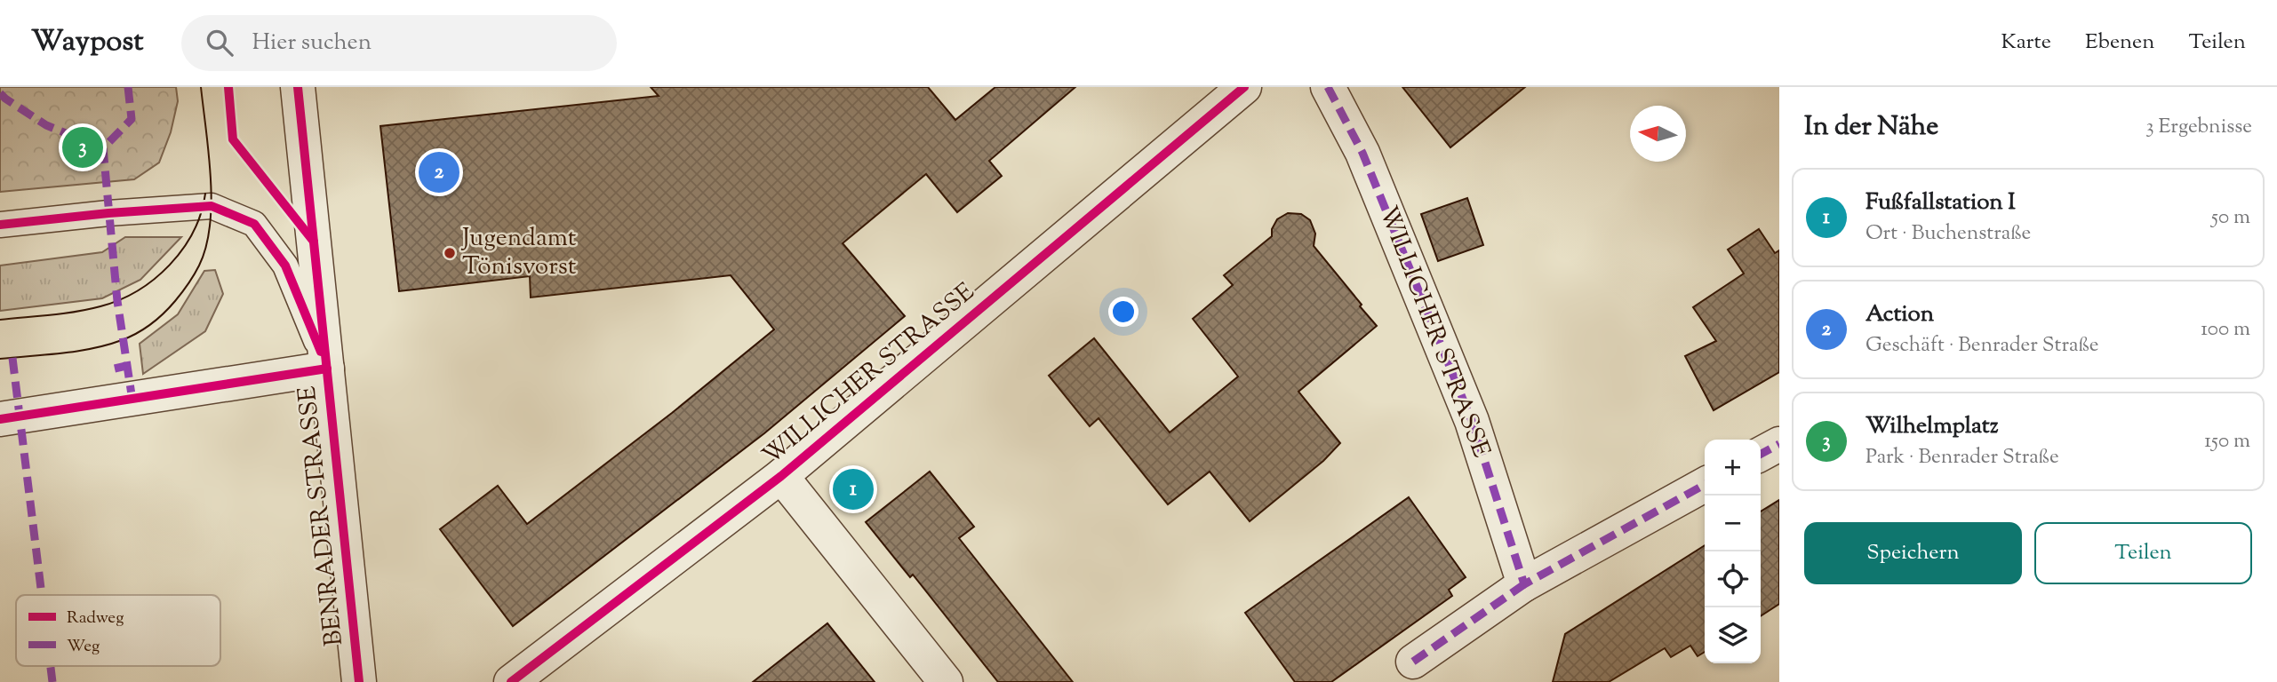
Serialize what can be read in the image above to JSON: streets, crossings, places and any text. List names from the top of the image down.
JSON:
{
  "streets": {
    "street": ["WILLICHER STRASSE", "BENRADER STRASSE"]
  },
  "places": ["Jugendamt Tönisvorst"],
  "legend": ["Radweg", "Weg"],
  "north": "left",
  "page": {
    "header": "Waypost",
    "search": "Hier suchen",
    "nav": ["Karte", "Ebenen", "Teilen"],
    "heading": ["In der Nähe", "3 Ergebnisse"],
    "pins": ["3", "2", "1"],
    "list": [
      {
        "mark": "1",
        "name": "Fußfallstation I",
        "note": "Ort · Buchenstraße",
        "value": "50 m"
      },
      {
        "mark": "2",
        "name": "Action",
        "note": "Geschäft · Benrader Straße",
        "value": "100 m"
      },
      {
        "mark": "3",
        "name": "Wilhelmplatz",
        "note": "Park · Benrader Straße",
        "value": "150 m"
      }
    ],
    "map_buttons": ["+", "−"],
    "buttons": ["Speichern", "Teilen"]
  }
}
